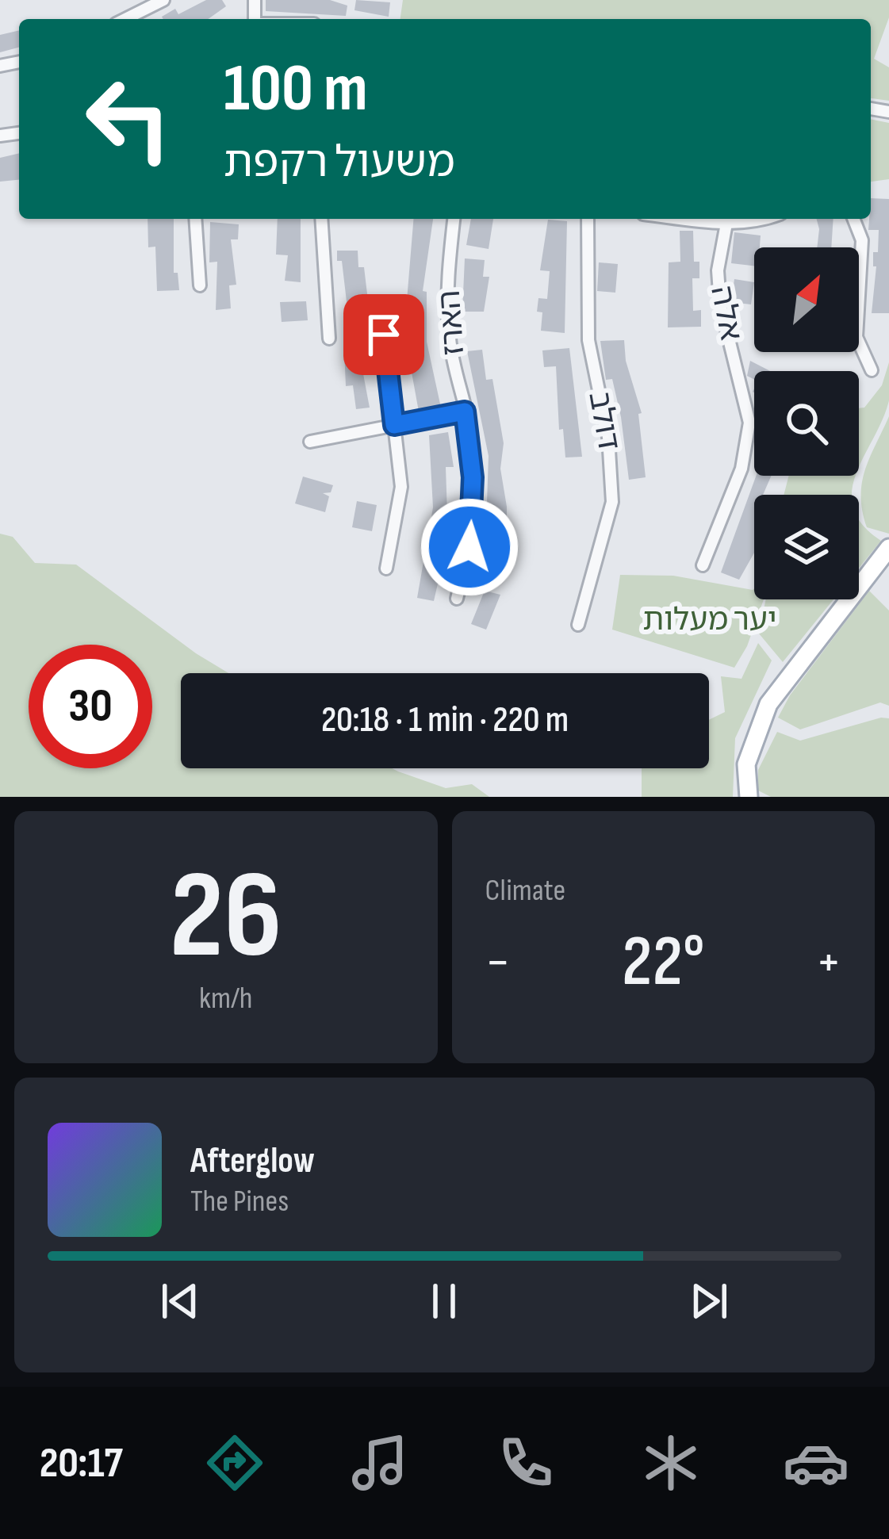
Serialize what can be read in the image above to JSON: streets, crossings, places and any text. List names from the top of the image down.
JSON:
{
  "streets": {
    "street": ["אלה", "הארז", "דולב"]
  },
  "parks": ["יער מעלות"],
  "north": "top right",
  "page": {
    "turn": ["100 m", "משעול רקפת"],
    "limit": "30",
    "trip": "20:18 · 1 min · 220 m",
    "tile": [
      ["26", "km/h"],
      "Climate"
    ],
    "heat": ["−", "22°", "+"],
    "song": ["Afterglow", "The Pines"],
    "tabs": "20:17"
  }
}
